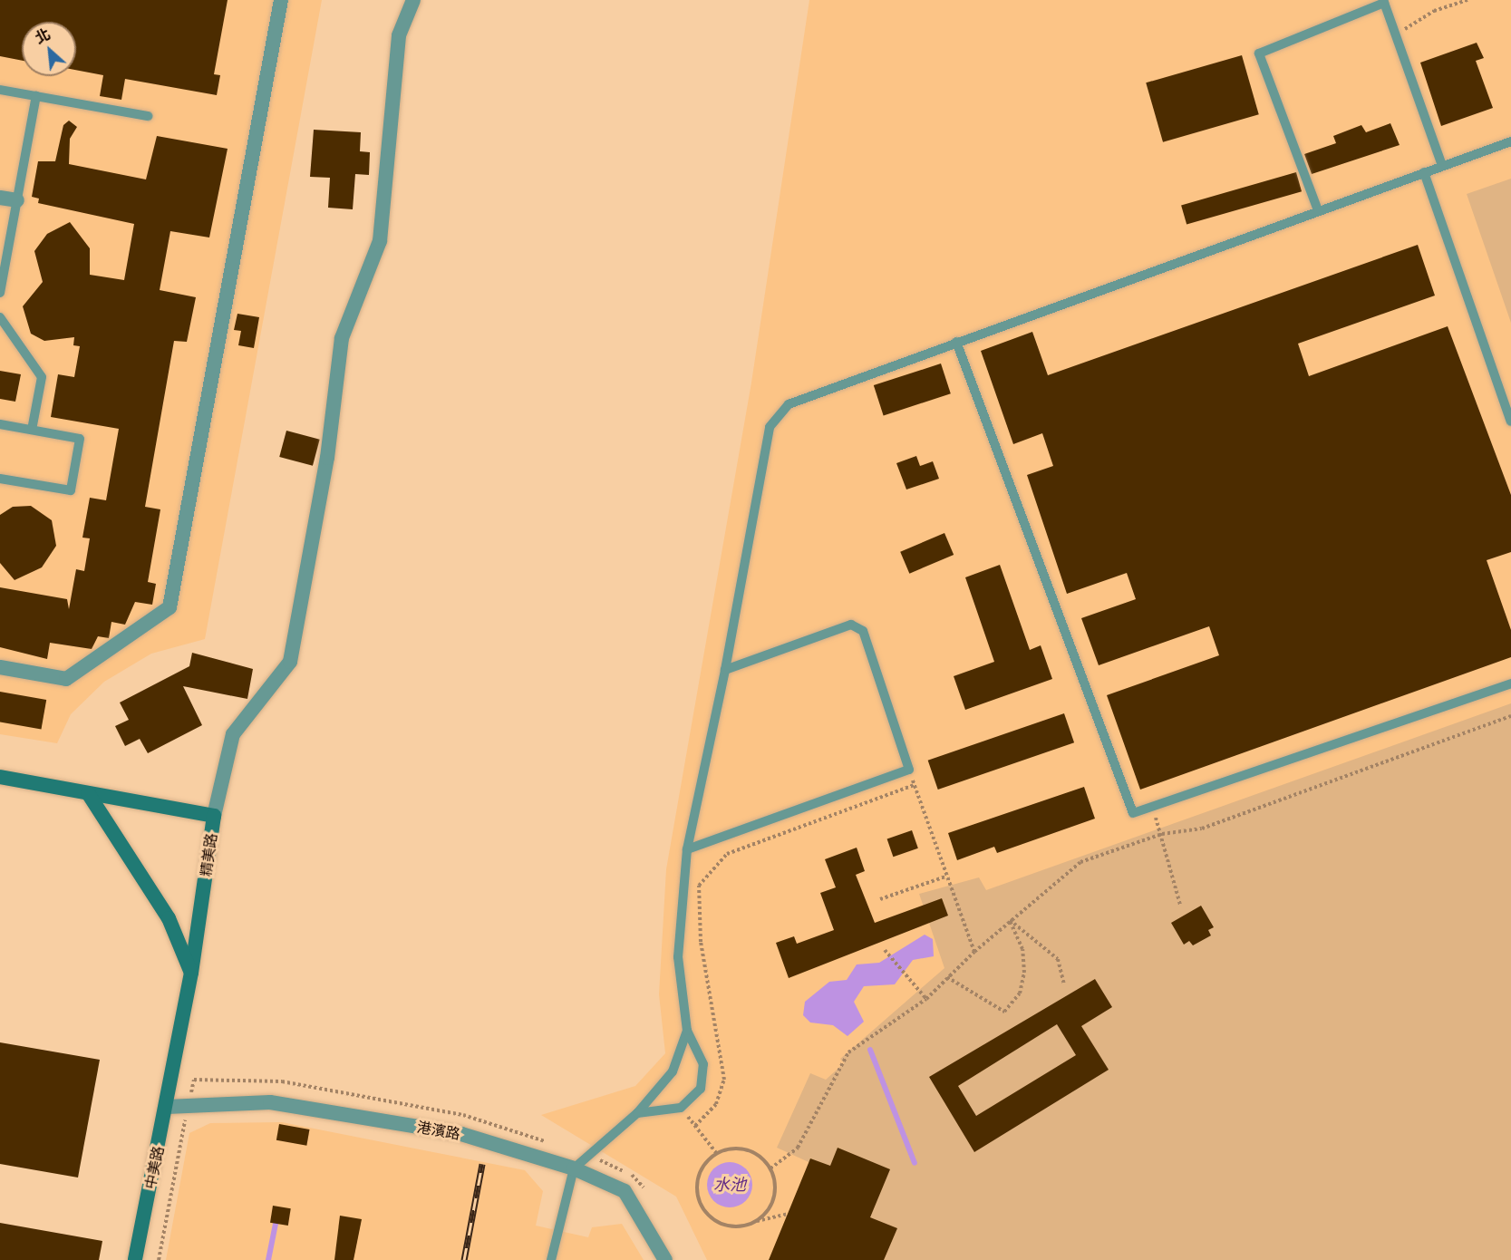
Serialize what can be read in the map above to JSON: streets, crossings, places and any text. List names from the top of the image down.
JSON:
{
  "streets": {
    "main road": ["精美路", "中美路"],
    "street": ["港濱路"]
  },
  "crossings": [
    ["精美路", "中美路"],
    ["港濱路", "中美路"]
  ],
  "water": ["水池"],
  "north": "top left"
}
